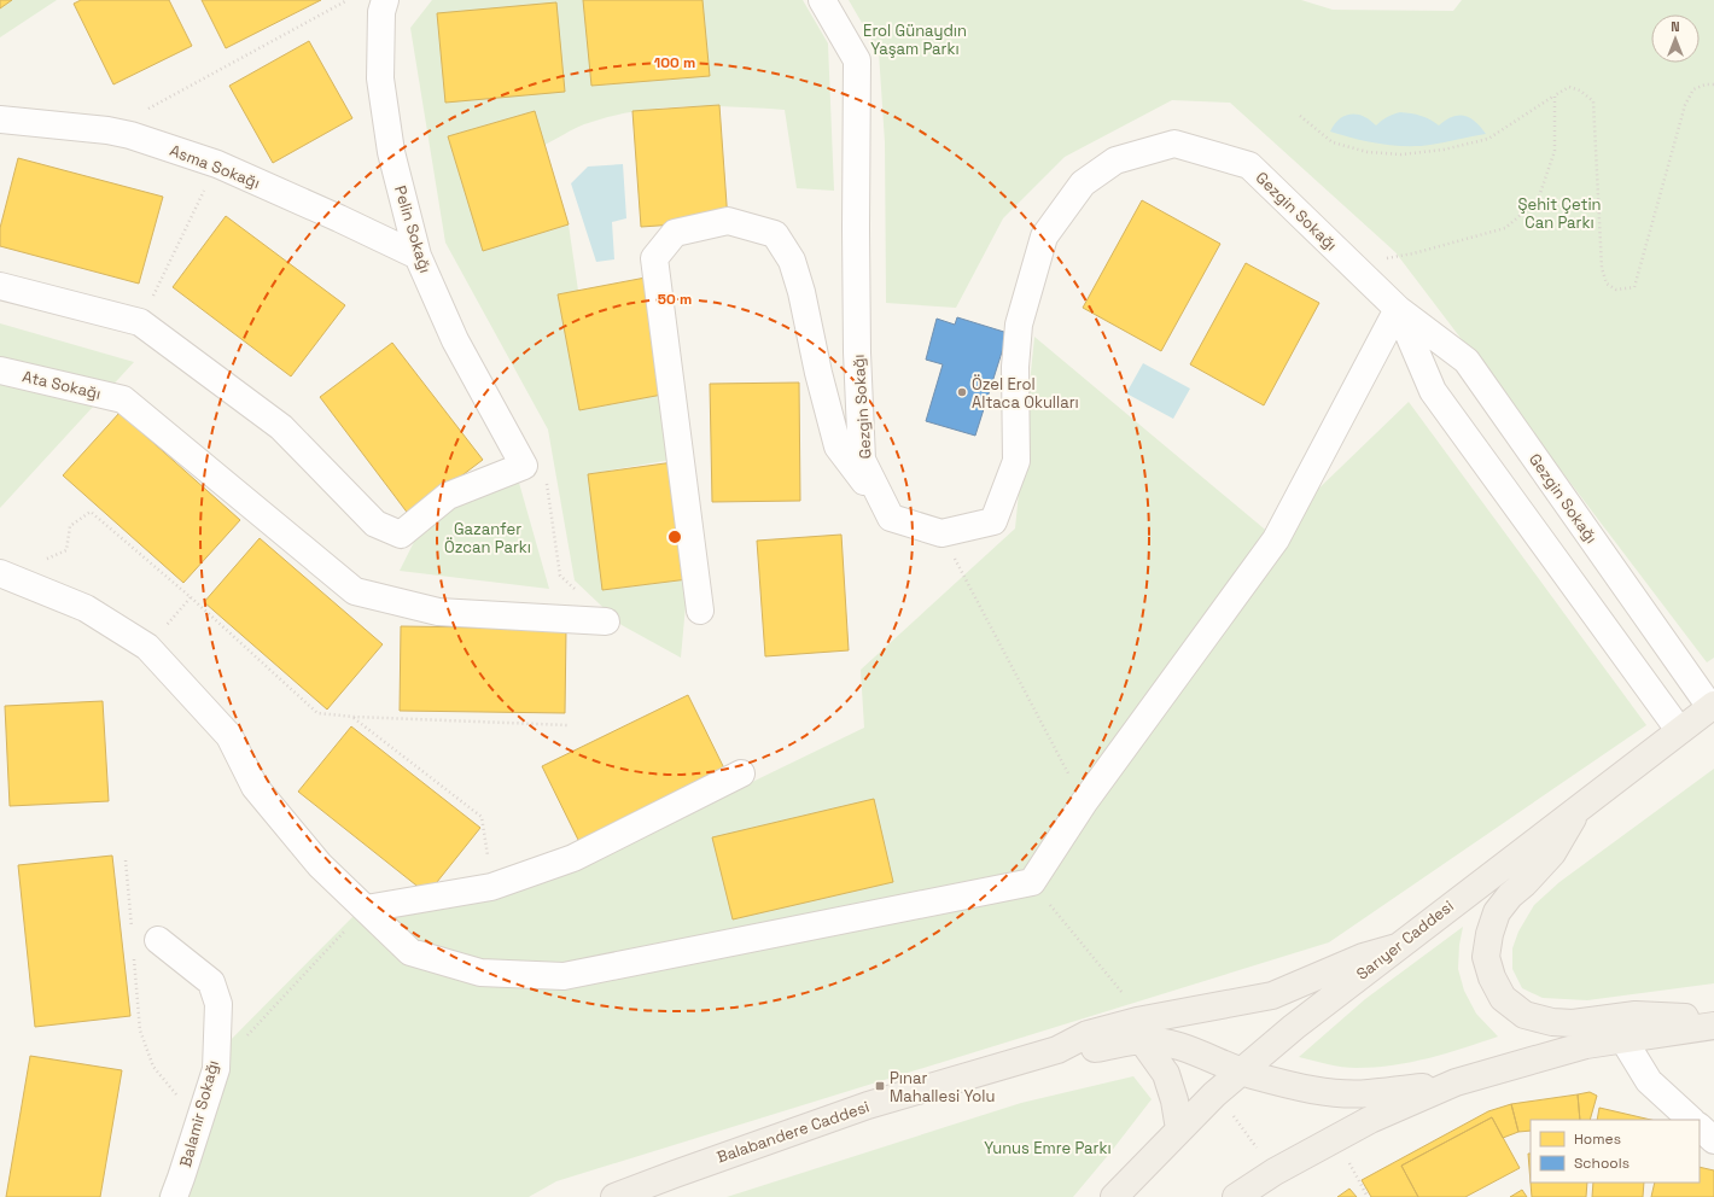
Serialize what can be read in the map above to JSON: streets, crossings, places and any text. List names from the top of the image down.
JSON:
{
  "streets": {
    "main road": ["Sarıyer Caddesi", "Balabandere Caddesi"],
    "street": [
      "Asma Sokağı",
      "Gezgin Sokağı",
      "Pelin Sokağı",
      "Ata Sokağı",
      "Balamir Sokağı"
    ]
  },
  "crossings": [
    ["Asma Sokağı", "Pelin Sokağı"],
    ["Gezgin Sokağı", "Sarıyer Caddesi"]
  ],
  "parks": [
    "Erol Günaydın Yaşam Parkı",
    "Şehit Çetin Can Parkı",
    "Gazanfer Özcan Parkı",
    "Yunus Emre Parkı"
  ],
  "places": {
    "other": ["Özel Erol Altaca Okulları"],
    "transit": ["Pınar Mahallesi Yolu"]
  },
  "legend": ["Homes", "Schools"],
  "north": "top",
  "rings": ["100 m", "50 m"]
}
